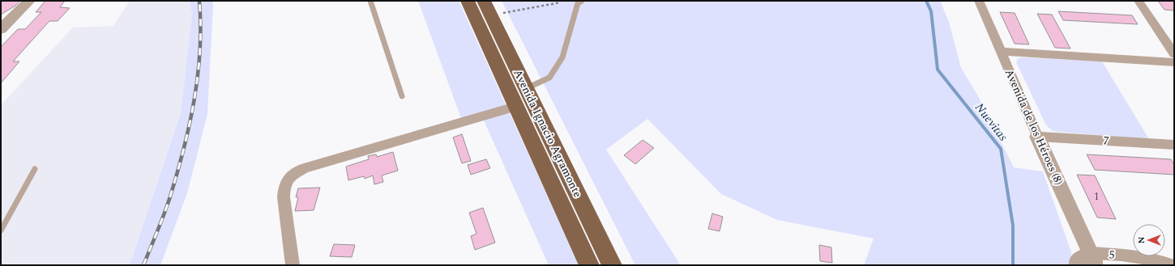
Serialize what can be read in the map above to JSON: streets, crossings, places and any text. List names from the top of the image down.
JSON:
{
  "streets": {
    "main road": ["Avenida Ignacio Agramonte"],
    "street": ["Avenida de los Héroes (8)", "7", "5"]
  },
  "crossings": [
    ["Avenida de los Héroes (8)", "7"],
    ["Avenida de los Héroes (8)", "5"]
  ],
  "water": ["Nuevitas"],
  "house_numbers": ["1"],
  "north": "left"
}
